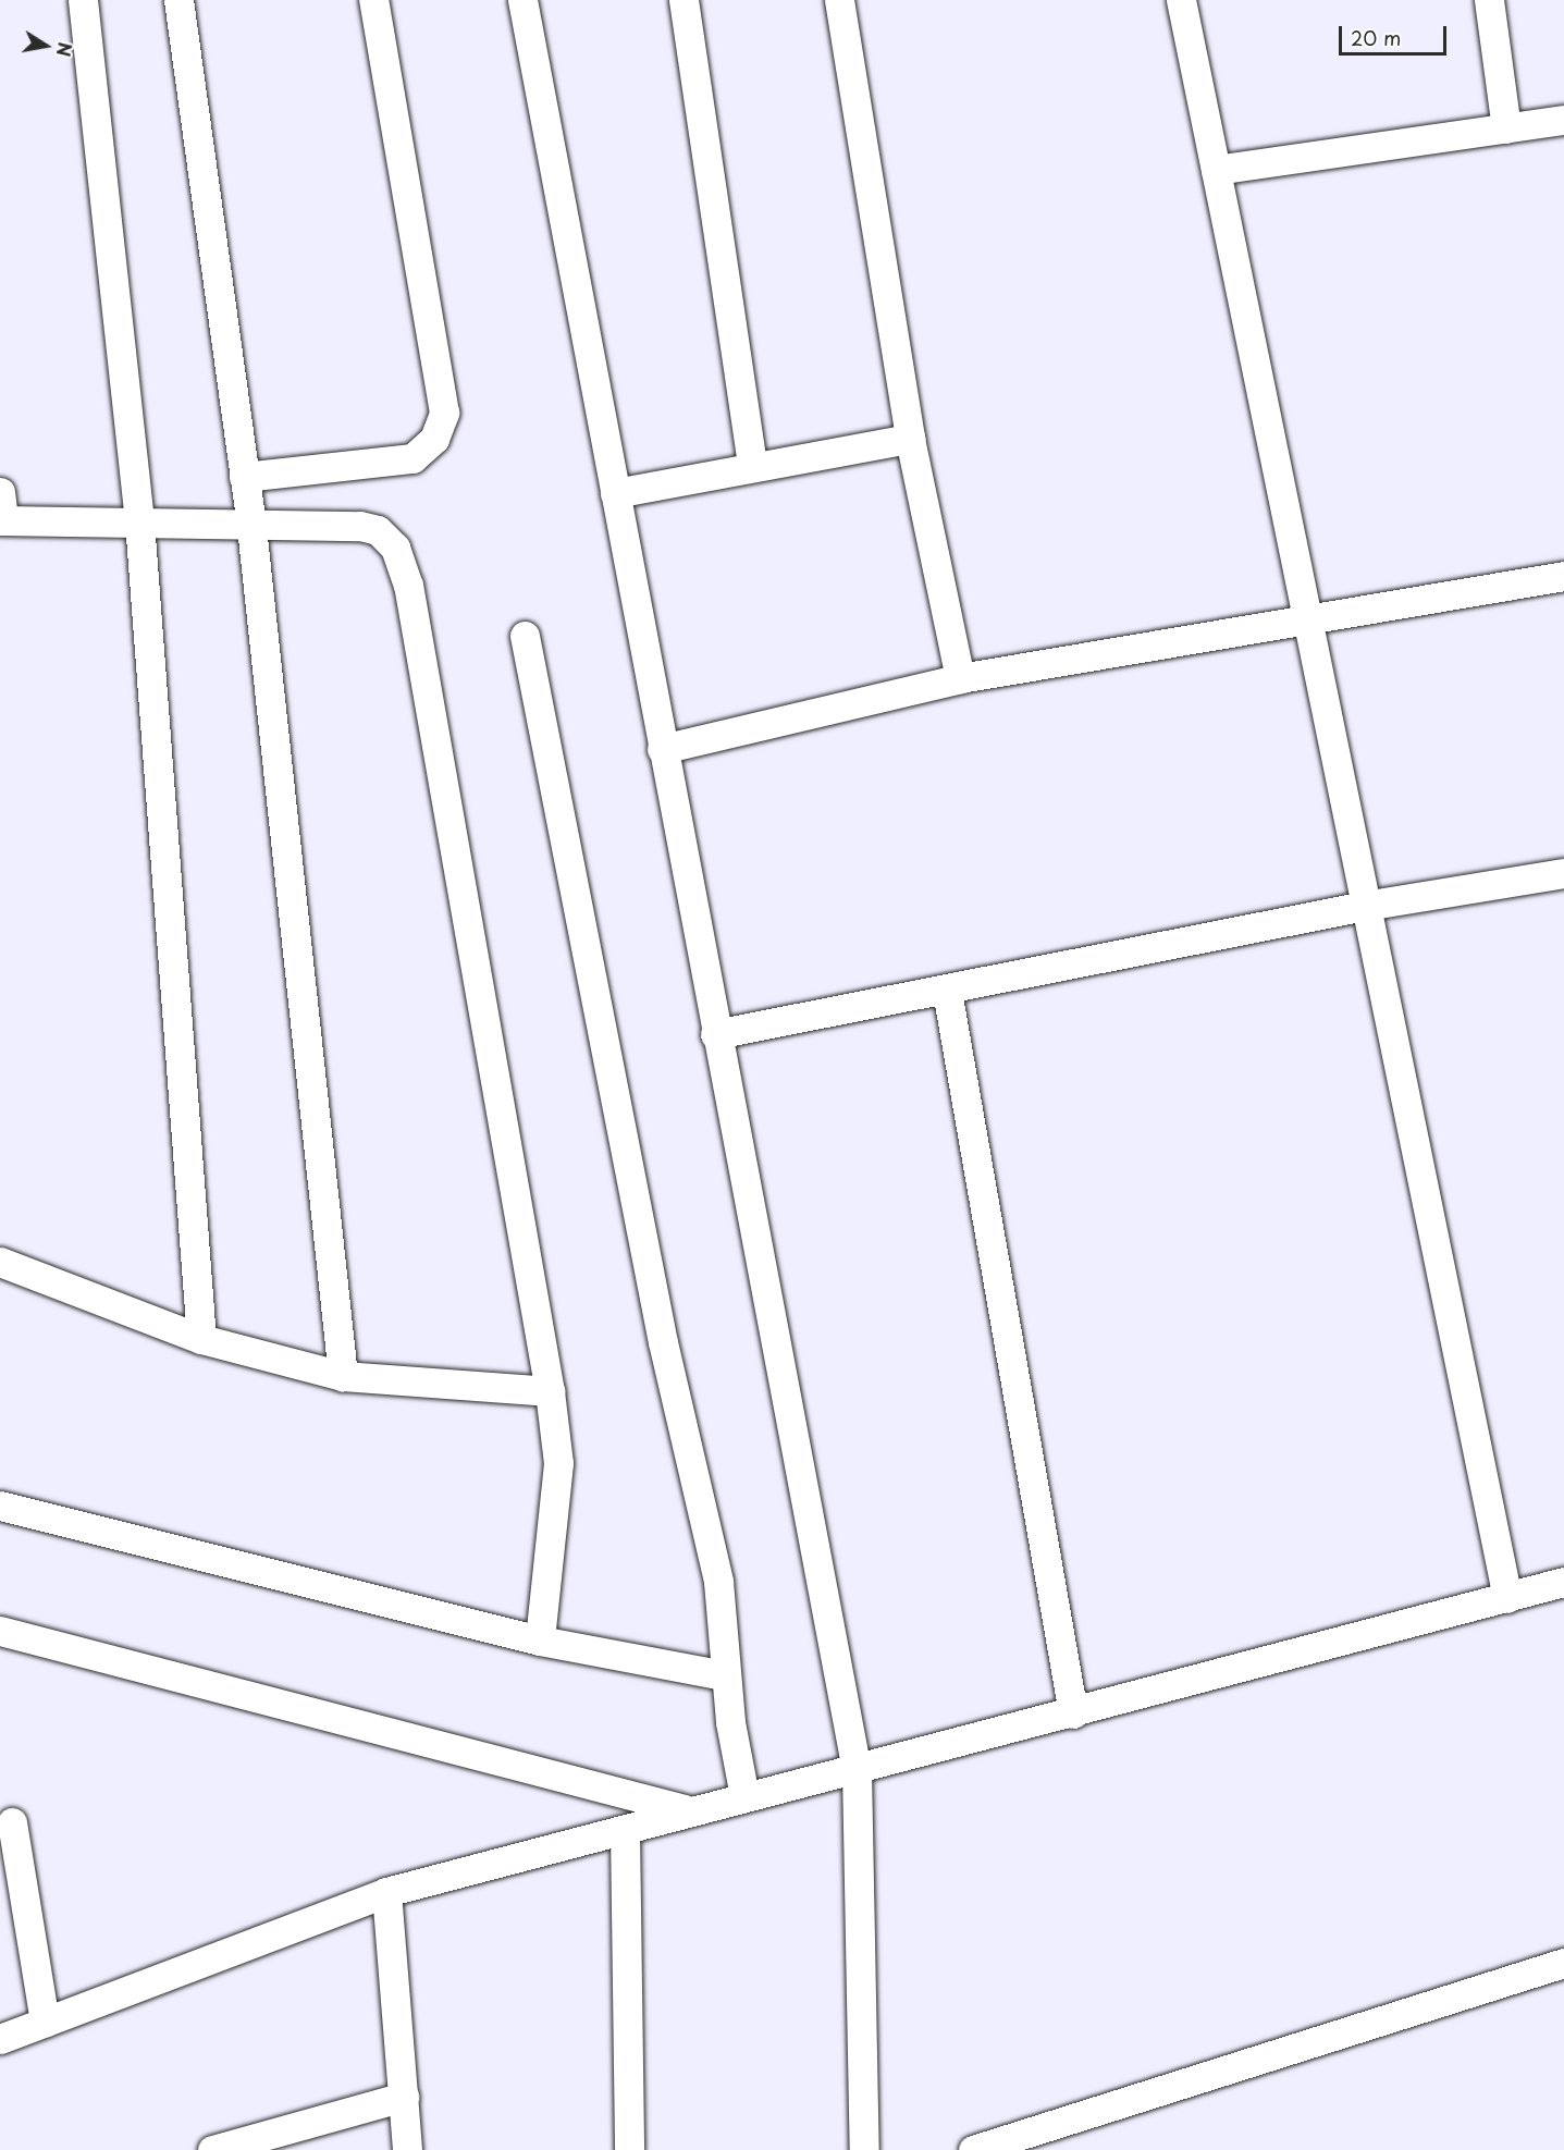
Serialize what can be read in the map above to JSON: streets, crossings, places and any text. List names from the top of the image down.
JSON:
{
  "scale_bar": "20 m",
  "north": "right"
}
